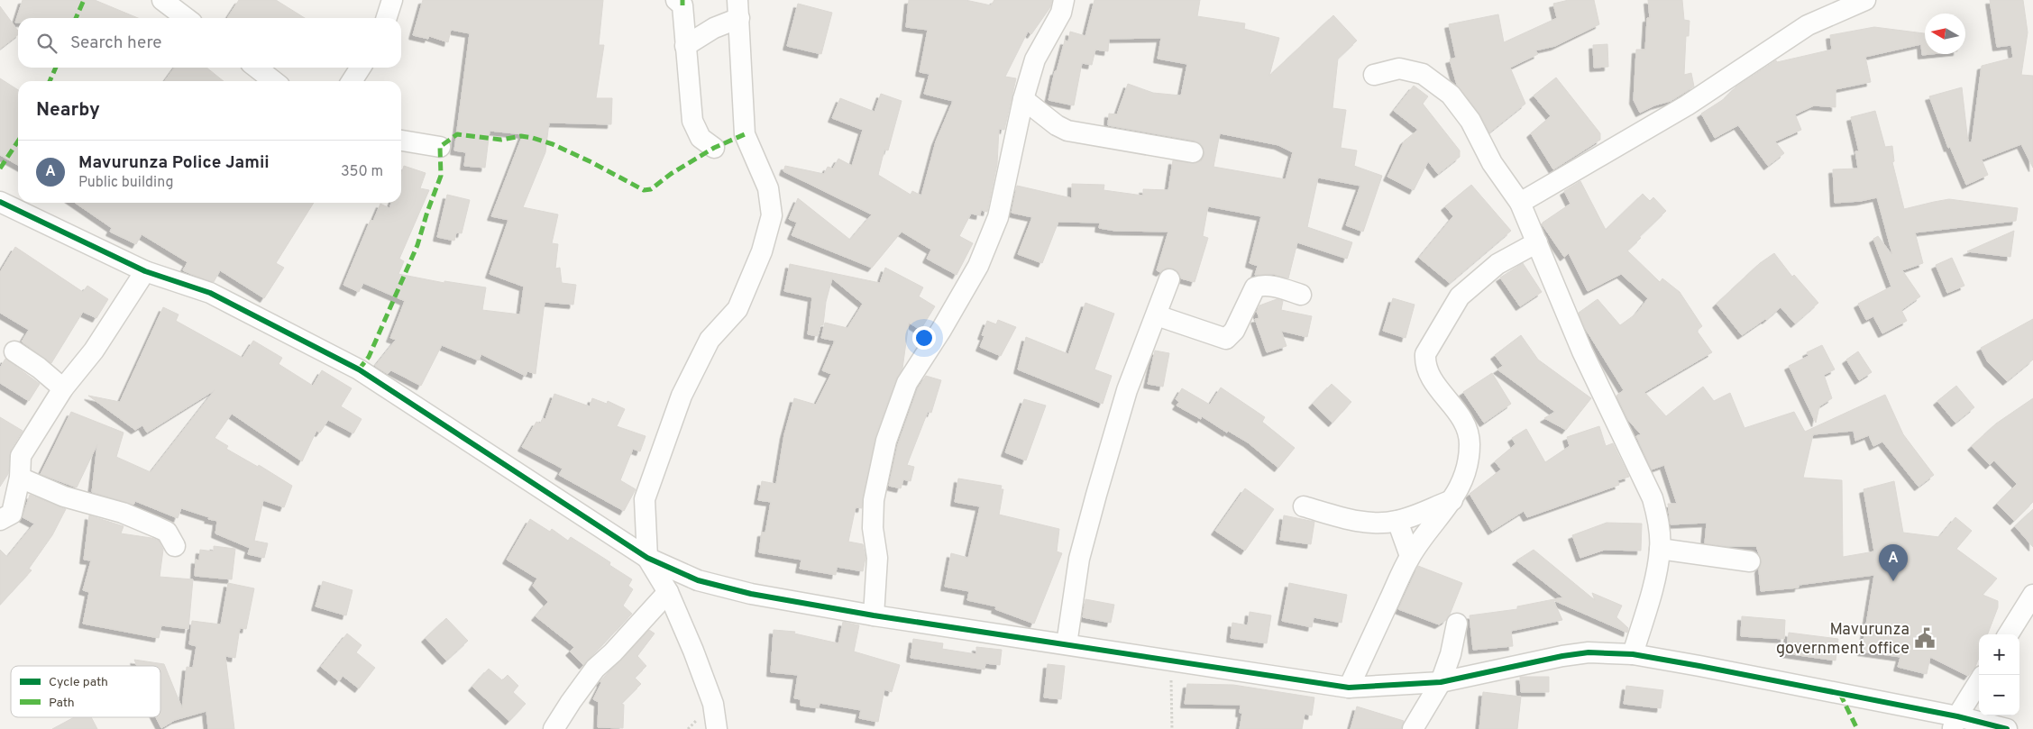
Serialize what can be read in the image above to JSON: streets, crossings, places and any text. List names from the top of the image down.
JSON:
{
  "places": {
    "public building": ["Mavurunza government office"]
  },
  "legend": ["Cycle path", "Path"],
  "north": "left",
  "page": {
    "search": "Search here",
    "heading": "Nearby",
    "list": [
      {
        "mark": "A",
        "name": "Mavurunza Police Jamii",
        "note": "Public building",
        "value": "350 m"
      }
    ],
    "pins": "A",
    "map_buttons": ["+", "−"]
  }
}
